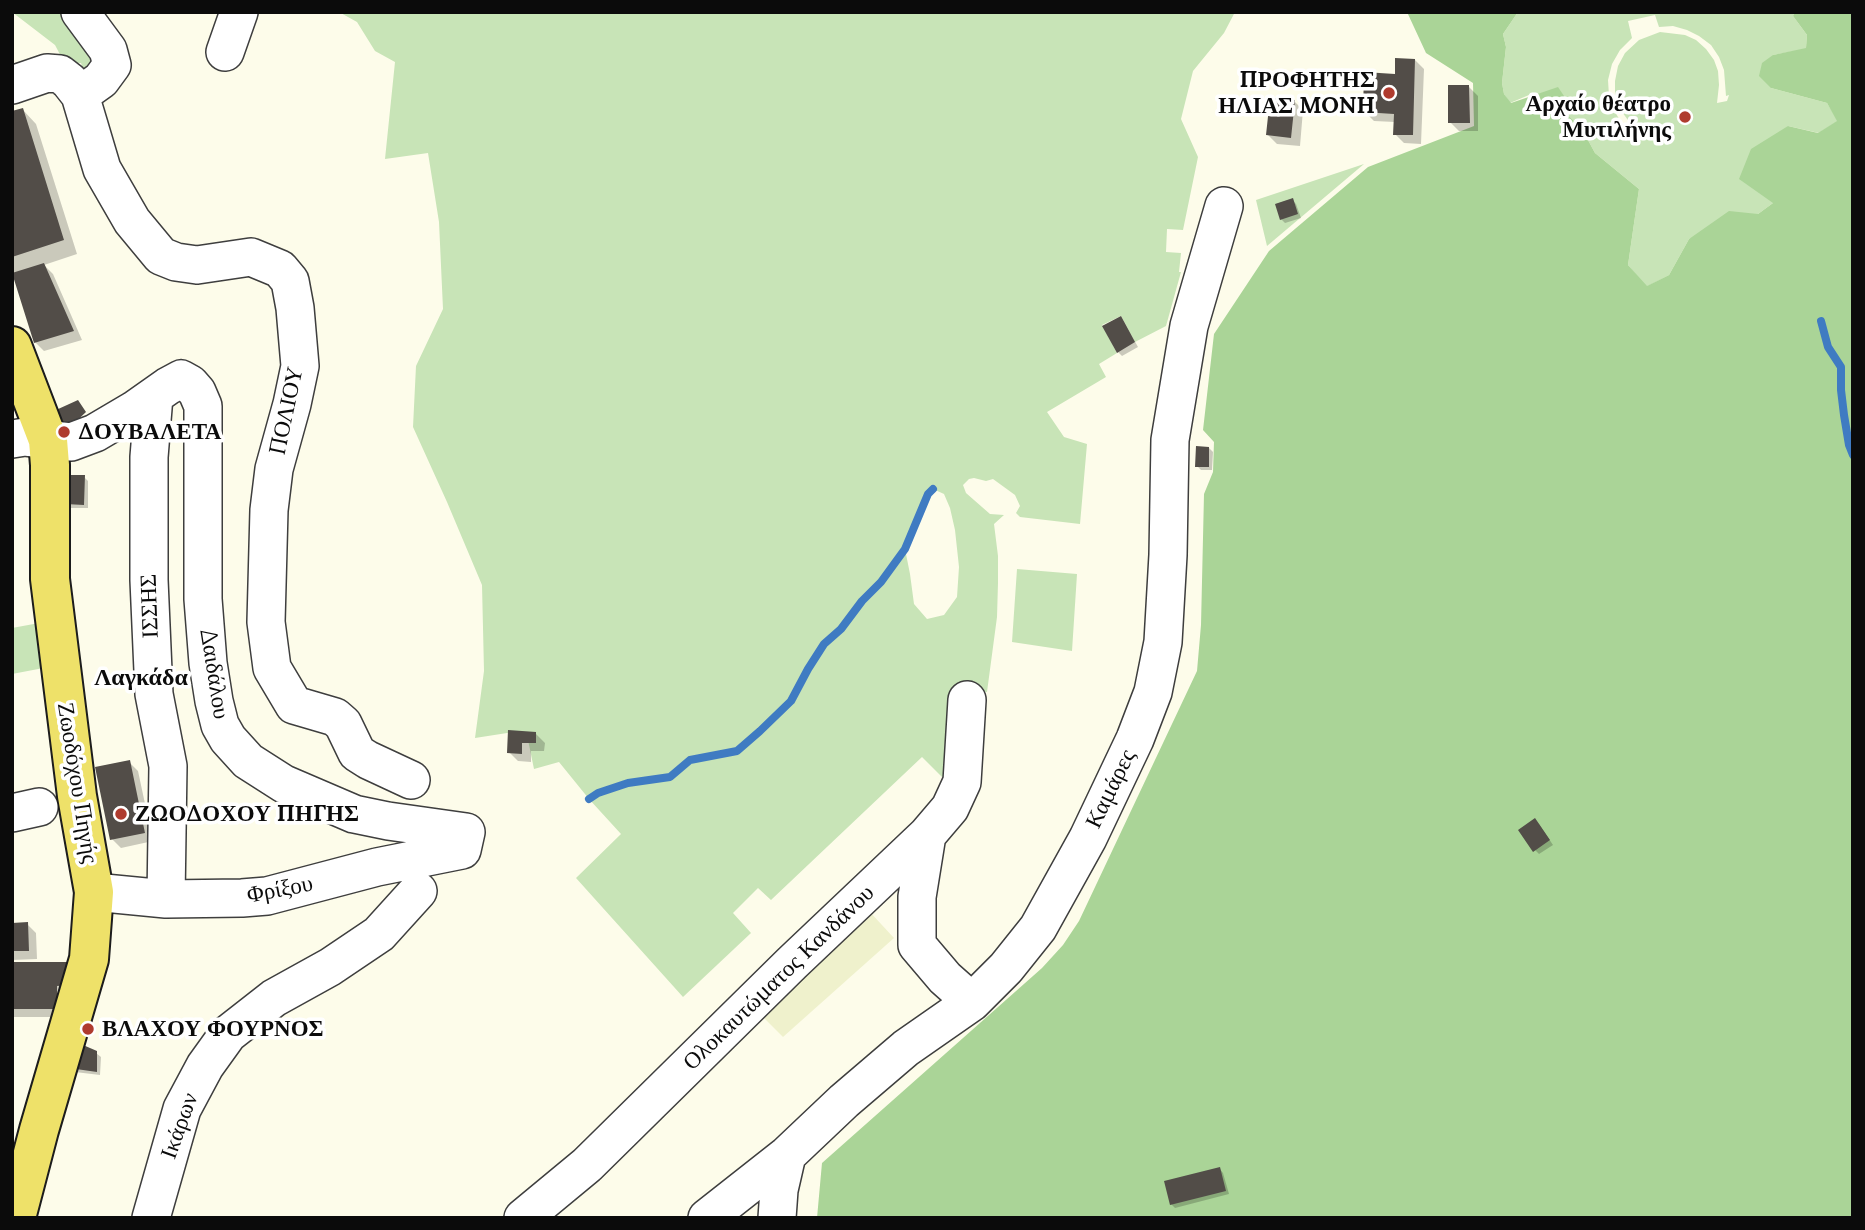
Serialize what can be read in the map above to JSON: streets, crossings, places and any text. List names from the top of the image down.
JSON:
{
  "streets": {
    "main road": ["Ζωοδόχου Πηγής"],
    "street": [
      "ΠΟΛΙΟΥ",
      "ΙΣΣΗΣ",
      "Δαιδάλου",
      "Καμάρες",
      "Φρίξου",
      "Ολοκαυτώματος Κανδάνου",
      "Ικάρων"
    ]
  },
  "crossings": [
    ["ΙΣΣΗΣ", "Δαιδάλου"],
    ["ΙΣΣΗΣ", "Φρίξου"],
    ["Δαιδάλου", "Φρίξου"],
    ["Ζωοδόχου Πηγής", "Φρίξου"]
  ],
  "districts": ["Λαγκάδα"],
  "places": [
    "ΠΡΟΦΗΤΗΣ ΗΛΙΑΣ MONH",
    "Αρχαίο θέατρο Μυτιλήνης",
    "ΔΟΥΒΑΛΕΤΑ",
    "ΖΩΟΔΟΧΟΥ ΠΗΓΗΣ",
    "ΒΛΑΧΟΥ ΦΟΥΡΝΟΣ"
  ]
}
